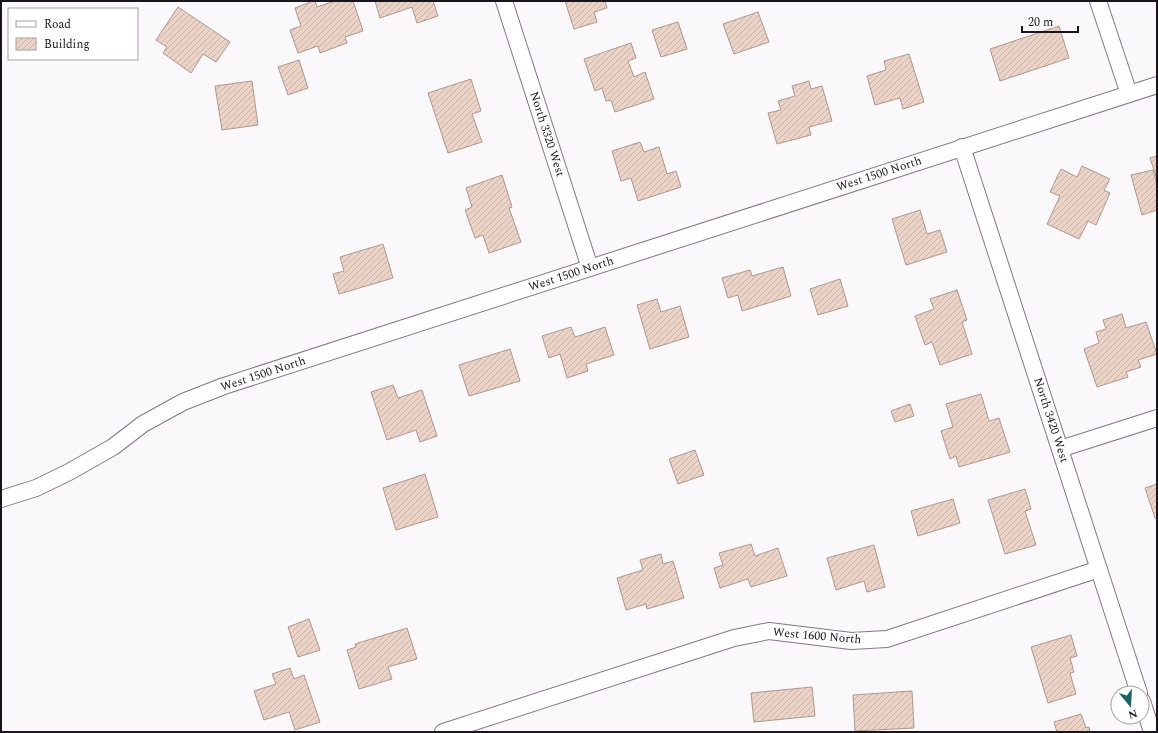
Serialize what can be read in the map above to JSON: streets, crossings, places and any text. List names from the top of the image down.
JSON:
{
  "streets": {
    "street": [
      "North 3320 West",
      "West 1500 North",
      "North 3420 West",
      "West 1600 North"
    ]
  },
  "crossings": [
    ["North 3320 West", "West 1500 North"],
    ["West 1500 North", "North 3420 West"],
    ["North 3420 West", "West 1600 North"]
  ],
  "legend": ["Road", "Building"],
  "scale_bar": "20 m",
  "north": "bottom"
}
